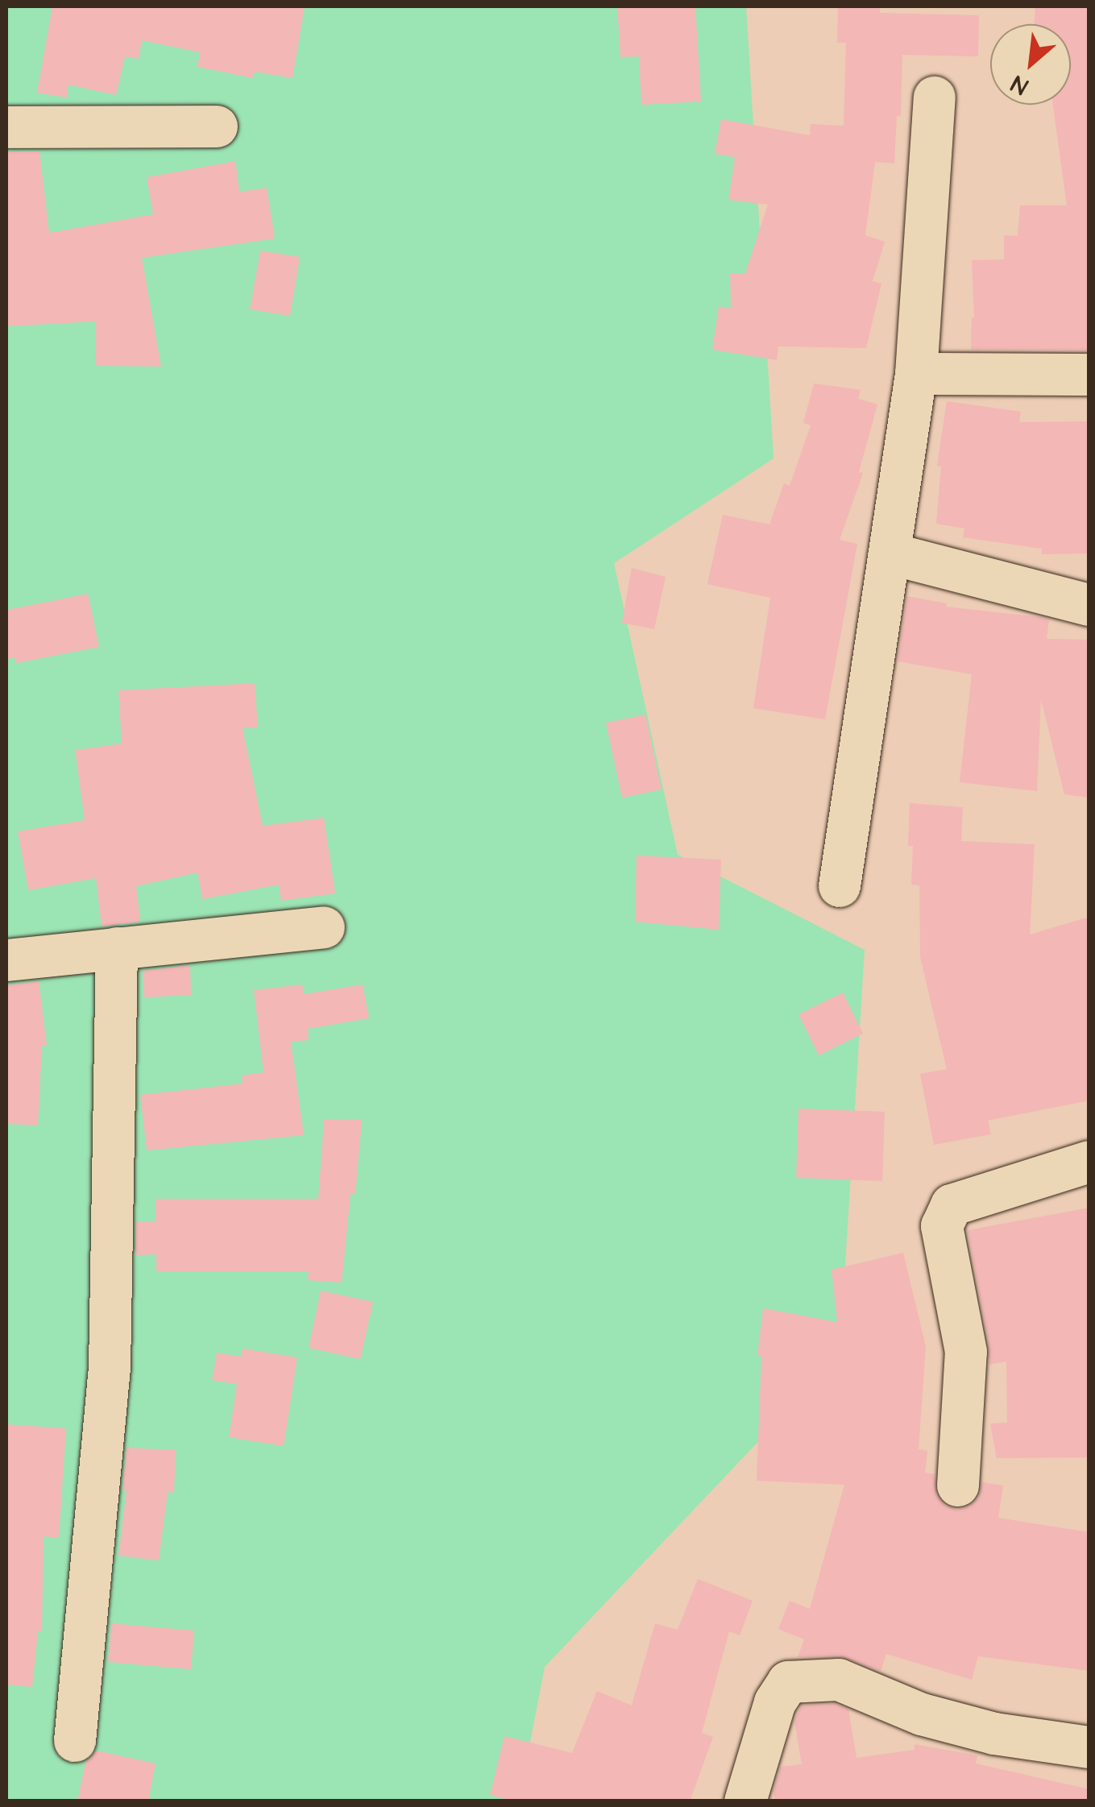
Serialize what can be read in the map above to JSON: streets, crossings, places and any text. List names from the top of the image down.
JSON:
{
  "north": "bottom left"
}
